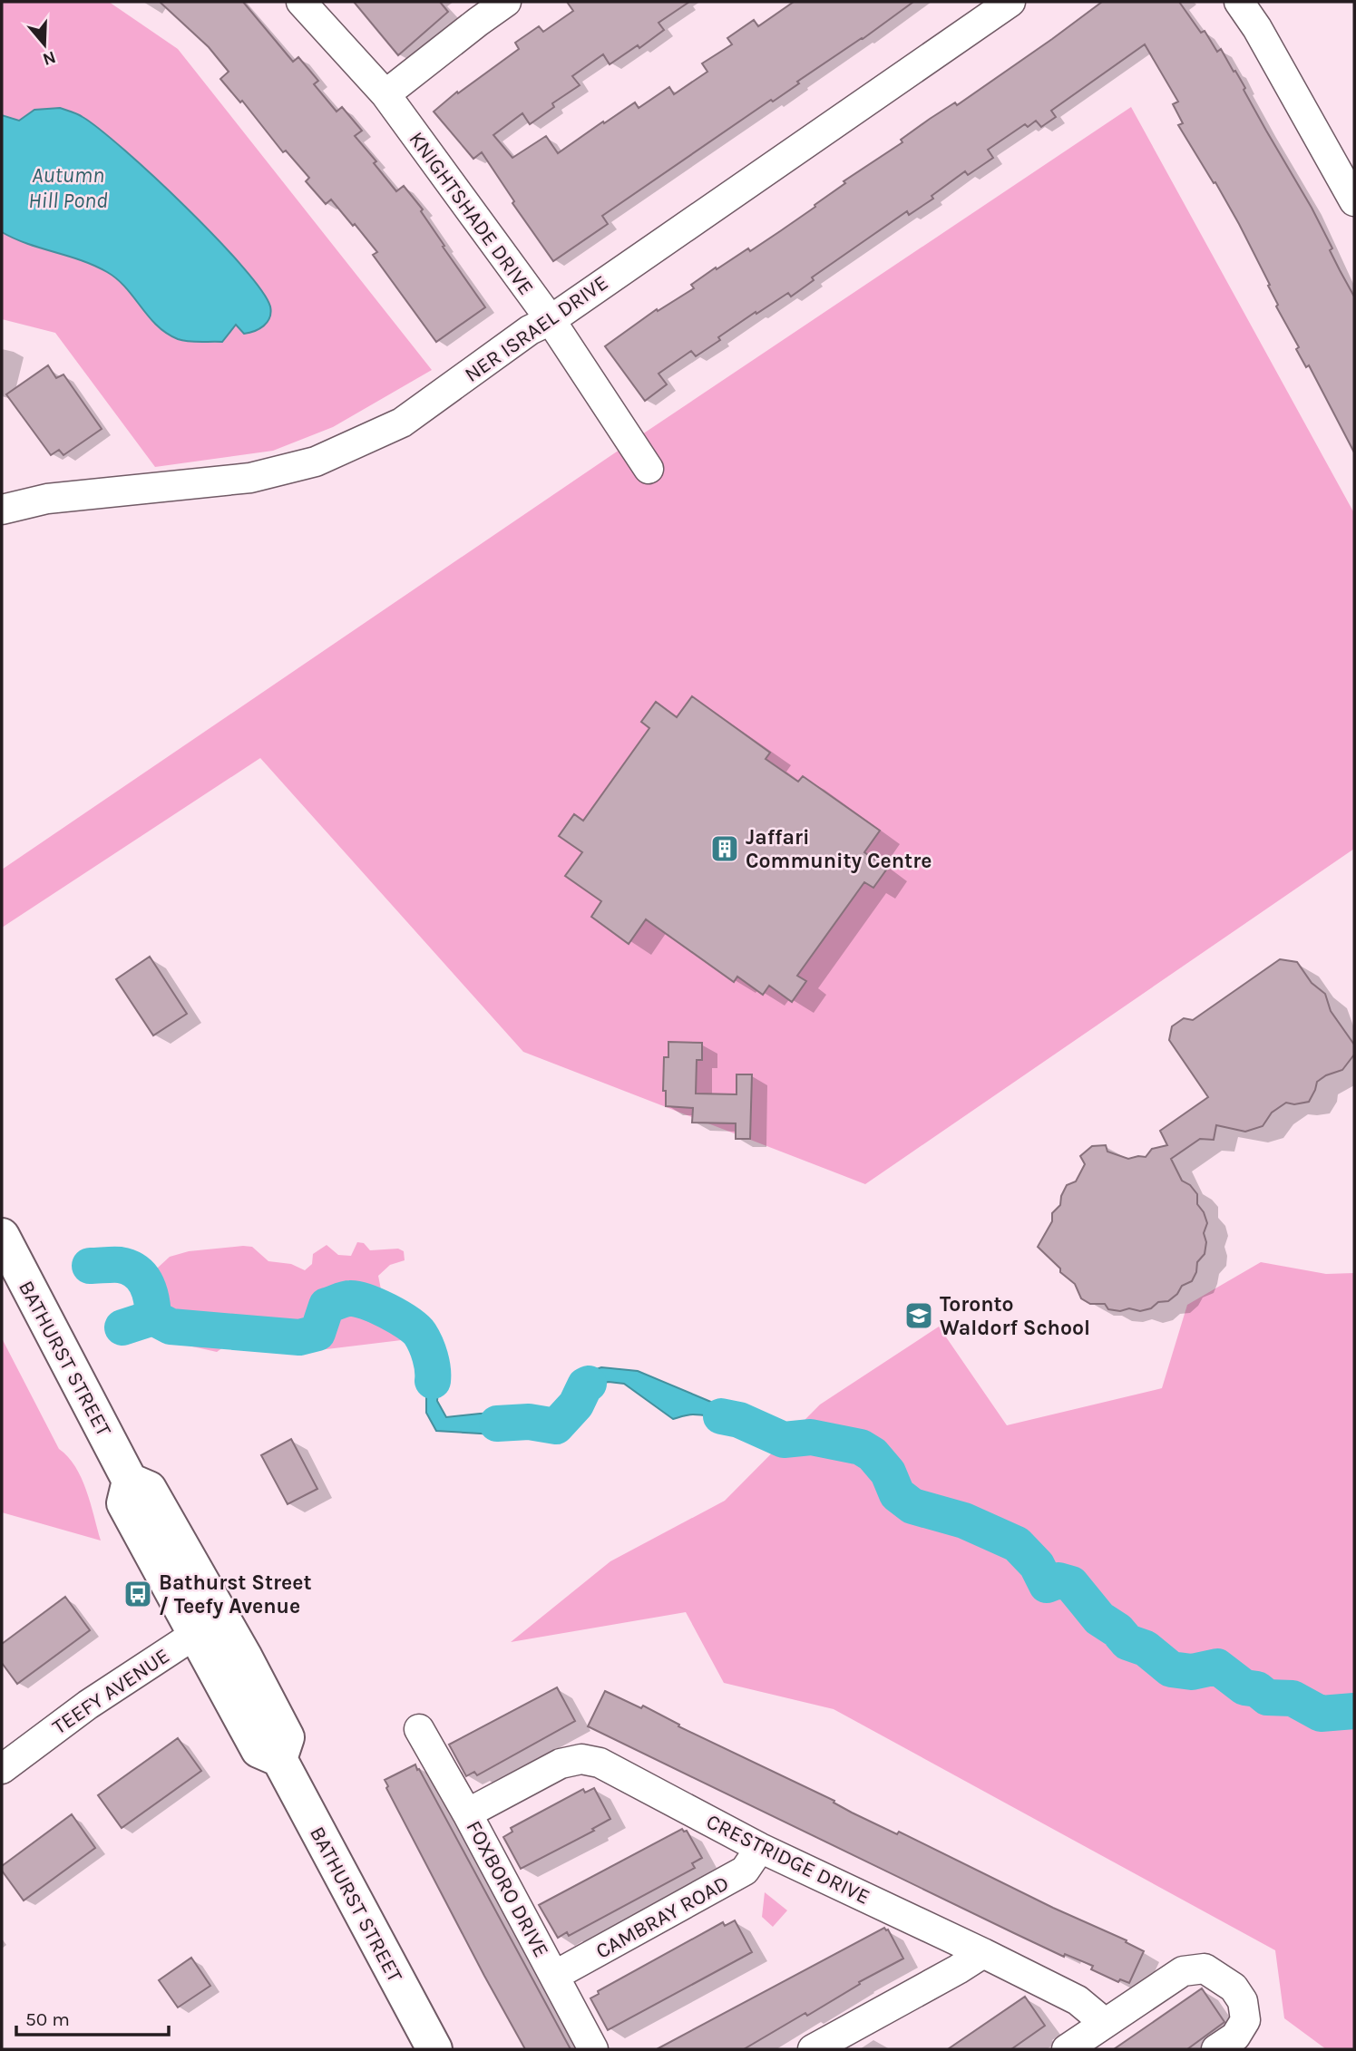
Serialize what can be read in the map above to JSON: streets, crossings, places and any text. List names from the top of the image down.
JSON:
{
  "streets": {
    "main road": ["BATHURST STREET"],
    "street": [
      "KNIGHTSHADE DRIVE",
      "NER ISRAEL DRIVE",
      "TEEFY AVENUE",
      "CRESTRIDGE DRIVE",
      "FOXBORO DRIVE",
      "CAMBRAY ROAD"
    ]
  },
  "crossings": [
    ["KNIGHTSHADE DRIVE", "NER ISRAEL DRIVE"],
    ["BATHURST STREET", "TEEFY AVENUE"],
    ["CRESTRIDGE DRIVE", "FOXBORO DRIVE"],
    ["CRESTRIDGE DRIVE", "CAMBRAY ROAD"],
    ["FOXBORO DRIVE", "CAMBRAY ROAD"]
  ],
  "water": ["Autumn Hill Pond"],
  "places": {
    "building": ["Jaffari Community Centre"],
    "school or university": ["Toronto Waldorf School"],
    "bus stop": ["Bathurst Street / Teefy Avenue"]
  },
  "scale_bar": "50 m",
  "north": "bottom"
}
